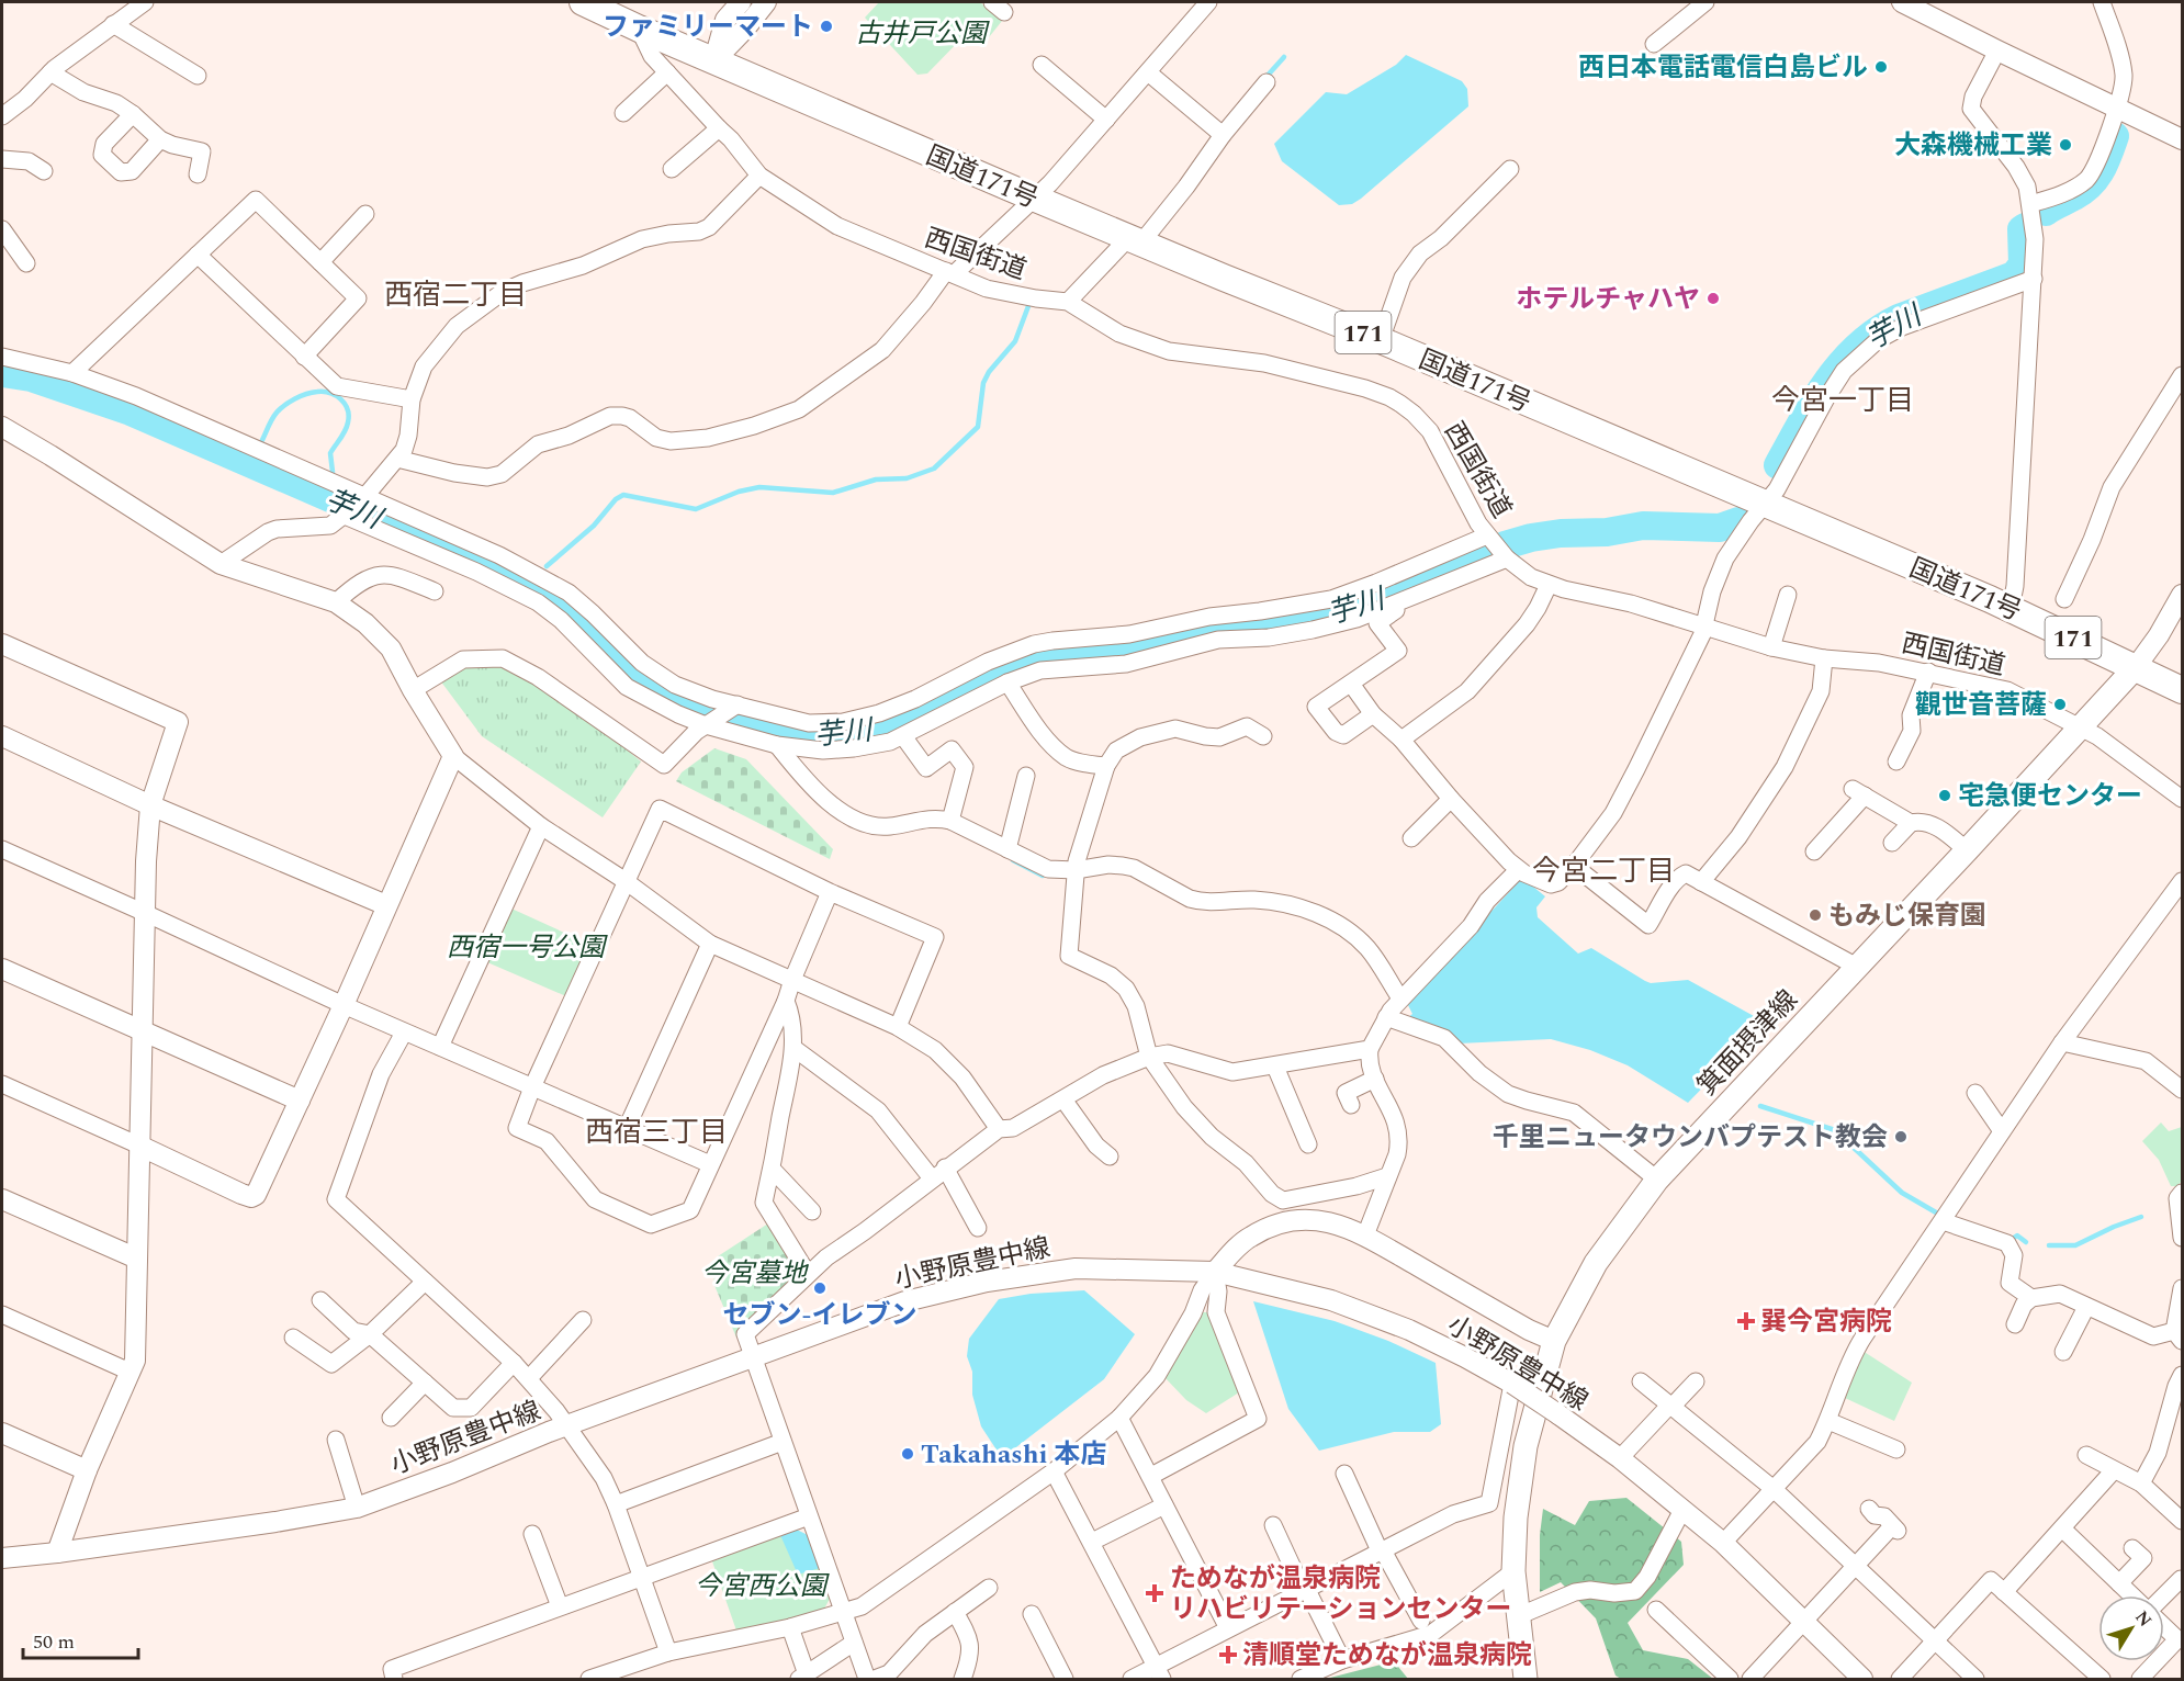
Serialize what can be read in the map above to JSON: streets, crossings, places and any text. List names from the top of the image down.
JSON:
{
  "streets": {
    "highway": ["国道171号", "171"],
    "main road": ["箕面摂津線"],
    "street": ["西国街道", "小野原豊中線"]
  },
  "crossings": [
    ["国道171号", "西国街道"],
    ["国道171号", "箕面摂津線"],
    ["西国街道", "箕面摂津線"]
  ],
  "districts": [
    "西宿二丁目",
    "今宮一丁目",
    "今宮二丁目",
    "西宿三丁目"
  ],
  "water": ["芋川"],
  "parks": [
    "古井戸公園",
    "西宿一号公園",
    "今宮墓地",
    "今宮西公園"
  ],
  "places": {
    "other": [
      "ファミリーマート",
      "西日本電話電信白島ビル",
      "大森機械工業",
      "ホテルチャハヤ",
      "觀世音菩薩",
      "宅急便センター",
      "もみじ保育園",
      "千里ニュータウンバプテスト教会",
      "セブン-イレブン",
      "Takahashi 本店"
    ],
    "health": ["巽今宮病院", "ためなが温泉病院 リハビリテーションセンター", "清順堂ためなが温泉病院"]
  },
  "scale_bar": "50 m",
  "north": "top right"
}
